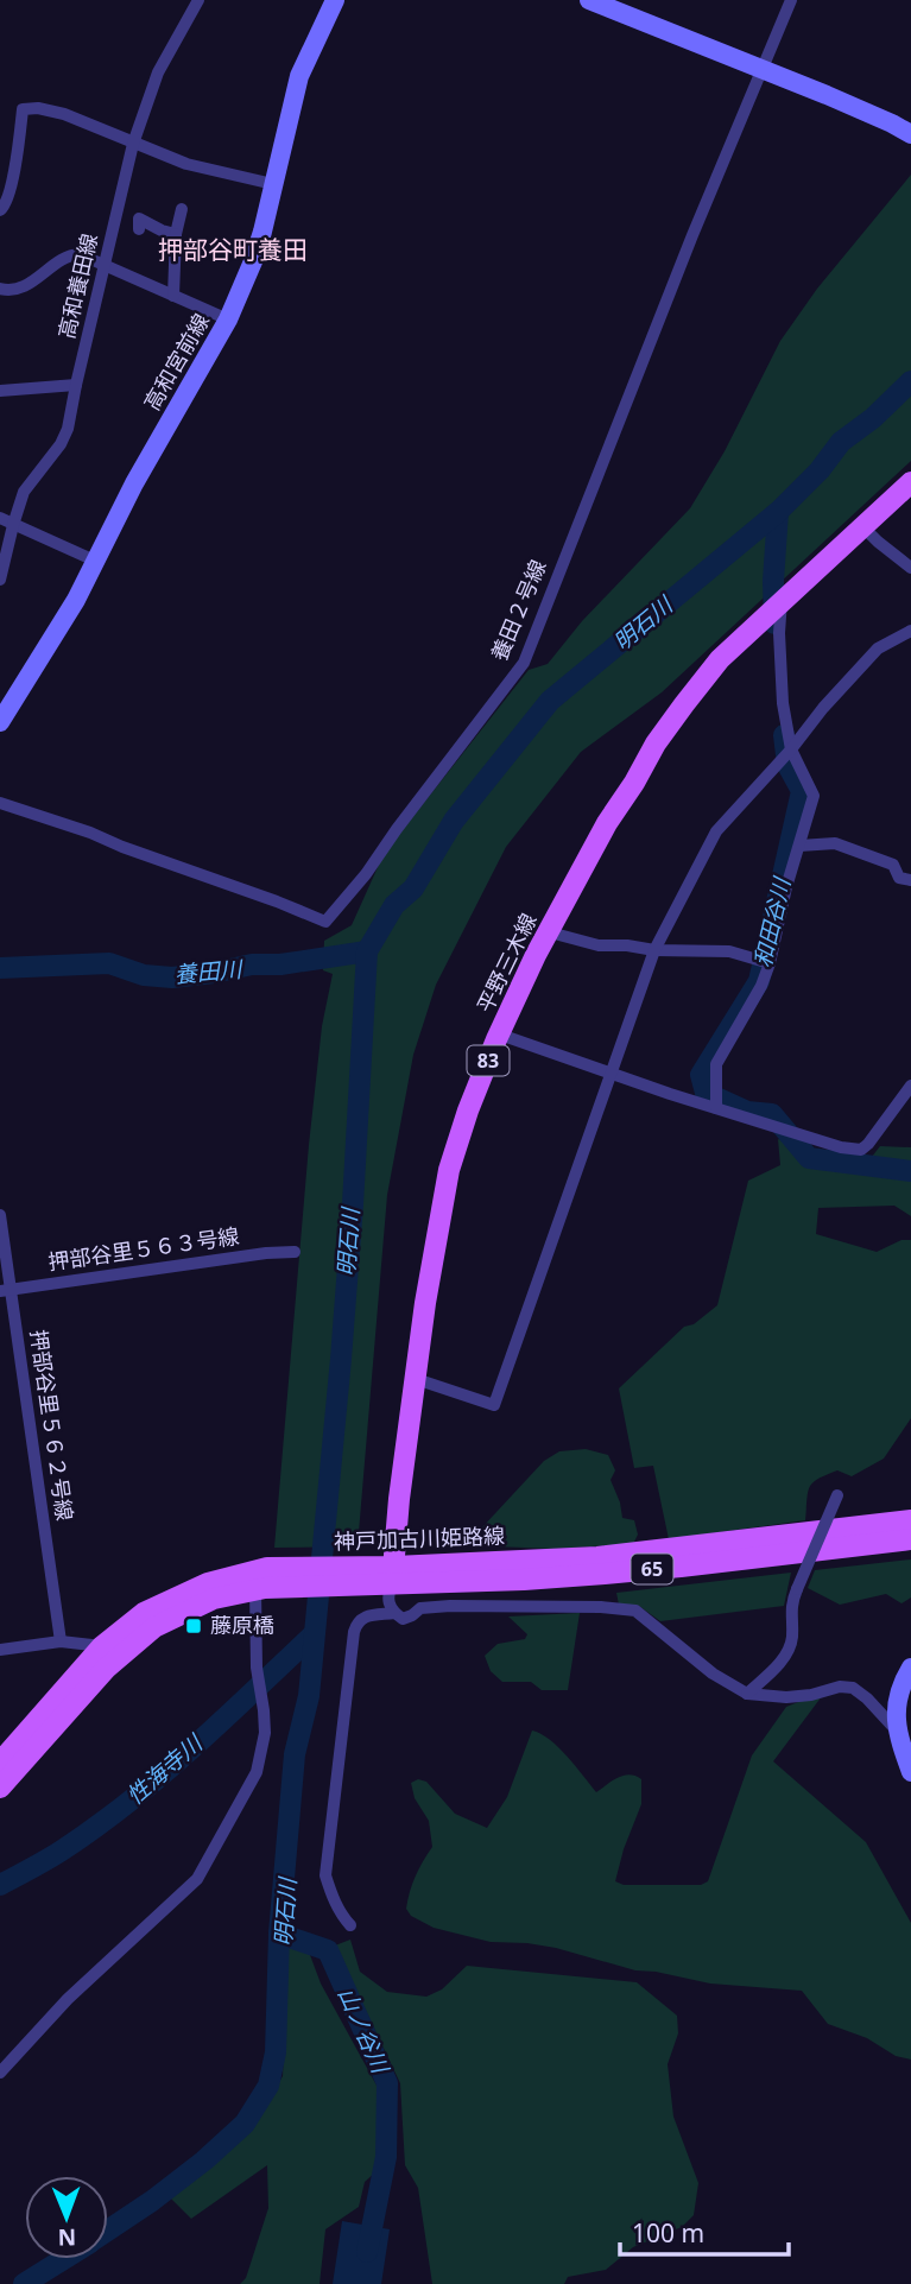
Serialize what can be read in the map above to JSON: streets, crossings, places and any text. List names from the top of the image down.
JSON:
{
  "streets": {
    "main road": [
      "平野三木線",
      "83",
      "神戸加古川姫路線",
      "65"
    ],
    "street": [
      "高和養田線",
      "高和宮前線",
      "養田２号線",
      "押部谷里５６３号線",
      "押部谷里５６２号線"
    ]
  },
  "crossings": [
    ["平野三木線", "神戸加古川姫路線"],
    ["押部谷里５６３号線", "押部谷里５６２号線"]
  ],
  "districts": ["押部谷町養田"],
  "water": [
    "明石川",
    "和田谷川",
    "養田川",
    "性海寺川",
    "山ノ谷川"
  ],
  "places": {
    "transit": ["藤原橋"]
  },
  "scale_bar": "100 m",
  "north": "bottom"
}
